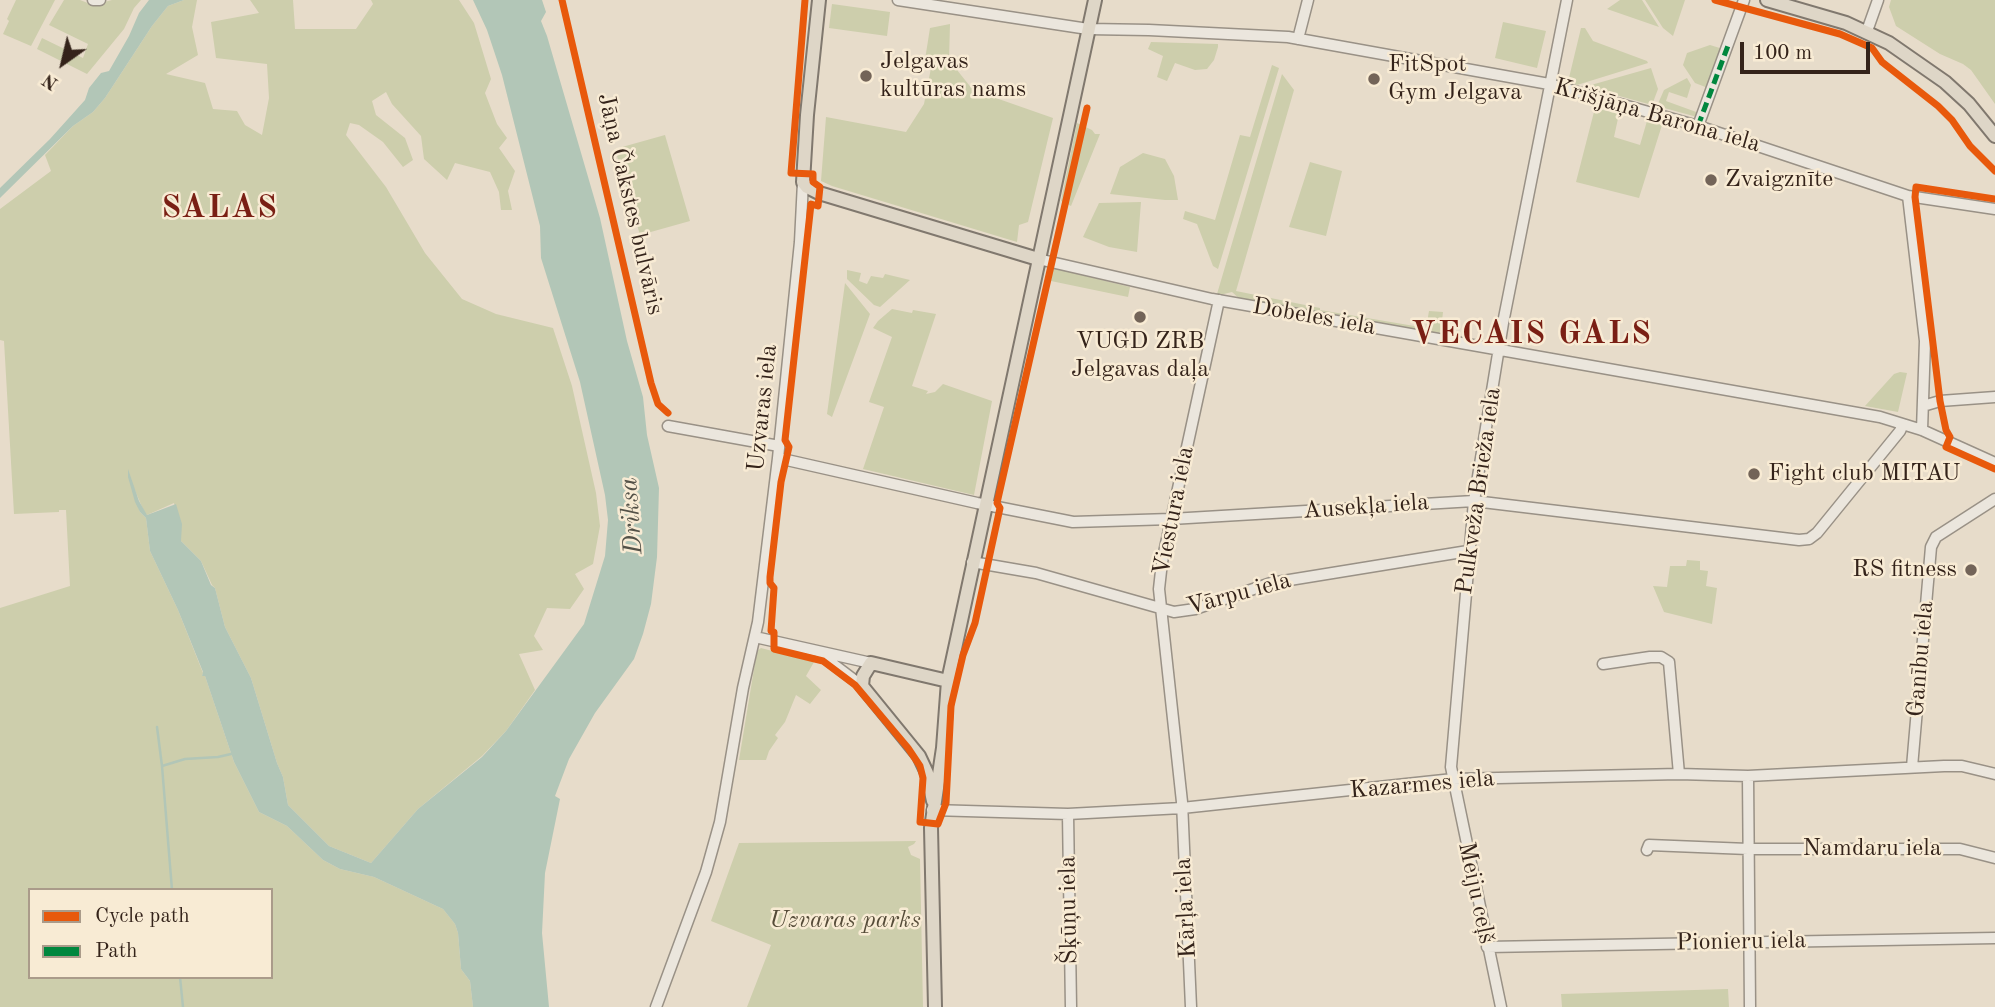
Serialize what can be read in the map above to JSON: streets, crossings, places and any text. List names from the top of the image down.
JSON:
{
  "streets": {
    "main road": ["Dobeles iela", "Uzvaras iela"],
    "street": [
      "Krišjāņa Barona iela",
      "Pulkveža Brieža iela",
      "Ausekļa iela",
      "Viestura iela",
      "Vārpu iela",
      "Ganību iela",
      "Kazarmes iela",
      "Namdaru iela",
      "Meiju ceļš",
      "Kārļa iela",
      "Šķūņu iela",
      "Pionieru iela"
    ],
    "cycle path": ["Jāņa Čakstes bulvāris"]
  },
  "crossings": [
    ["Krišjāņa Barona iela", "Pulkveža Brieža iela"],
    ["Dobeles iela", "Uzvaras iela"],
    ["Dobeles iela", "Pulkveža Brieža iela"],
    ["Dobeles iela", "Ausekļa iela"],
    ["Dobeles iela", "Viestura iela"],
    ["Uzvaras iela", "Ausekļa iela"],
    ["Pulkveža Brieža iela", "Ausekļa iela"],
    ["Pulkveža Brieža iela", "Vārpu iela"],
    ["Pulkveža Brieža iela", "Kazarmes iela"],
    ["Pulkveža Brieža iela", "Meiju ceļš"],
    ["Ausekļa iela", "Viestura iela"],
    ["Viestura iela", "Vārpu iela"],
    ["Viestura iela", "Kazarmes iela"],
    ["Viestura iela", "Kārļa iela"],
    ["Ganību iela", "Kazarmes iela"],
    ["Kazarmes iela", "Meiju ceļš"],
    ["Kazarmes iela", "Kārļa iela"],
    ["Kazarmes iela", "Šķūņu iela"],
    ["Meiju ceļš", "Pionieru iela"]
  ],
  "districts": ["SALAS", "VECAIS GALS"],
  "water": ["Driksa"],
  "parks": ["Uzvaras parks"],
  "places": [
    "Jelgavas kultūras nams",
    "FitSpot Gym Jelgava",
    "Zvaigznīte",
    "VUGD ZRB Jelgavas daļa",
    "Fight club MITAU",
    "RS fitness"
  ],
  "legend": ["Cycle path", "Path"],
  "scale_bar": "100 m",
  "north": "bottom left"
}
